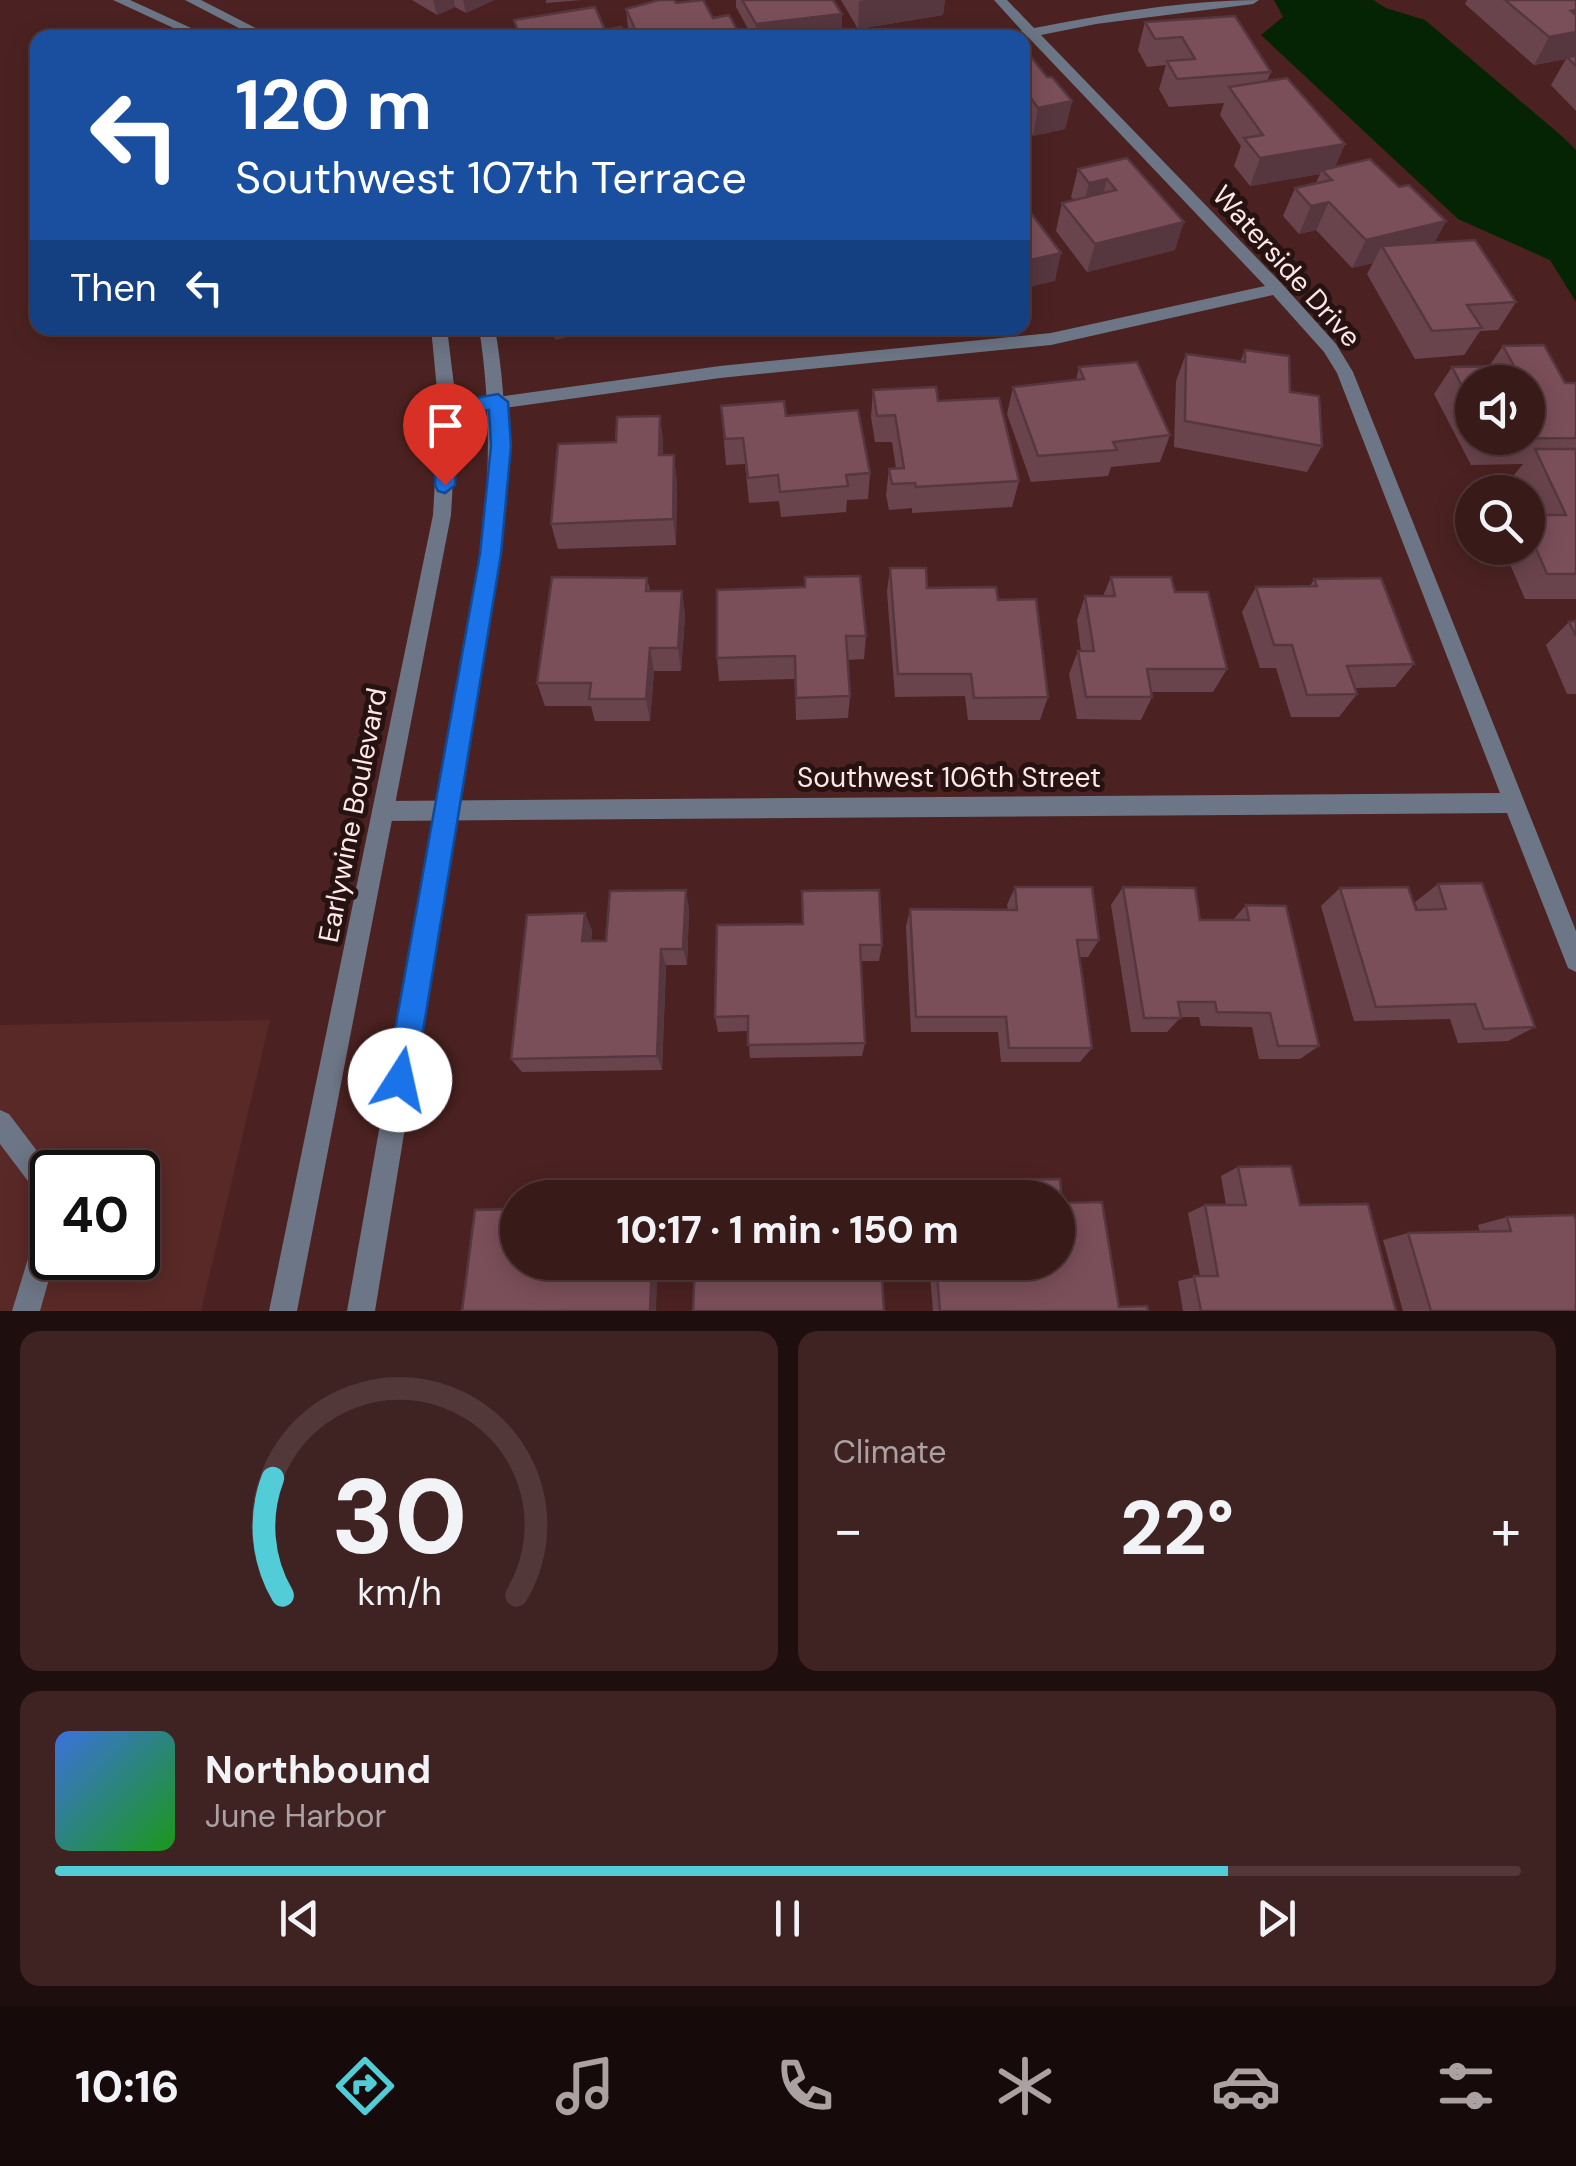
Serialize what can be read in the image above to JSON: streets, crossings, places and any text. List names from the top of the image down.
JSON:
{
  "streets": {
    "street": ["Waterside Drive", "Southwest 106th Street", "Earlywine Boulevard"]
  },
  "crossings": [
    ["Waterside Drive", "Southwest 106th Street"],
    ["Southwest 106th Street", "Earlywine Boulevard"]
  ],
  "page": {
    "turn": ["120 m", "Southwest 107th Terrace"],
    "then": "Then",
    "limit": "40",
    "trip": "10:17 · 1 min · 150 m",
    "tile": "Climate",
    "heat": ["−", "22°", "+"],
    "song": ["Northbound", "June Harbor"],
    "tabs": "10:16",
    "gauge": ["30", "km/h"]
  }
}
